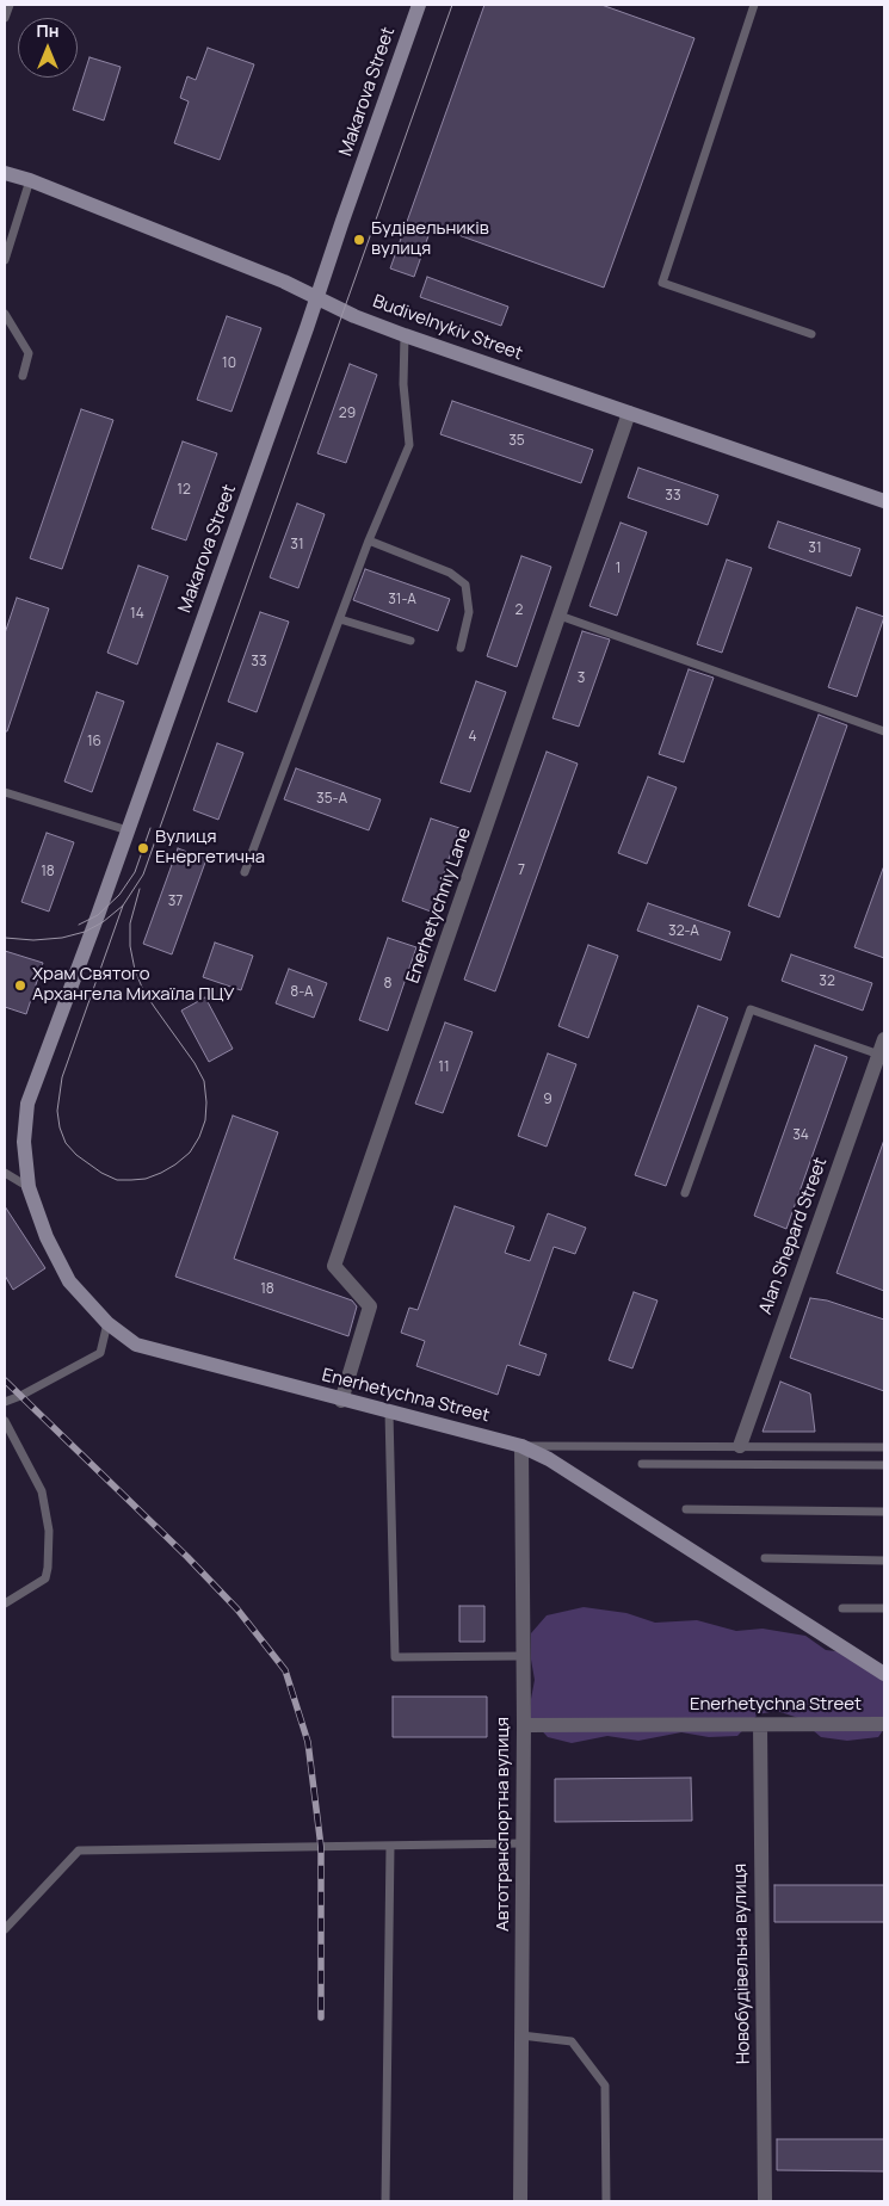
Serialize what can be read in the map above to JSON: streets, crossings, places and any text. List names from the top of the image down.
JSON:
{
  "streets": {
    "main road": ["Makarova Street", "Budivelnykiv Street", "Enerhetychna Street"],
    "street": [
      "Enerhetychniy Lane",
      "Alan Shepard Street",
      "Автотранспортна вулиця",
      "Новобудівельна вулиця"
    ]
  },
  "crossings": [
    ["Makarova Street", "Budivelnykiv Street"],
    ["Makarova Street", "Enerhetychna Street"],
    ["Budivelnykiv Street", "Enerhetychniy Lane"],
    ["Enerhetychniy Lane", "Enerhetychna Street"],
    ["Enerhetychna Street", "Автотранспортна вулиця"],
    ["Enerhetychna Street", "Новобудівельна вулиця"]
  ],
  "places": ["Будівельників вулиця", "Вулиця Енергетична", "Храм Святого Архангела Михаїла ПЦУ"],
  "house_numbers": [
    "10",
    "29",
    "35",
    "12",
    "33",
    "31",
    "31",
    "1",
    "31-А",
    "2",
    "14",
    "33",
    "3",
    "4",
    "16",
    "35-А",
    "7",
    "18",
    "37",
    "32-А",
    "32",
    "8",
    "8-А",
    "11",
    "9",
    "34",
    "18"
  ],
  "north": "top"
}
